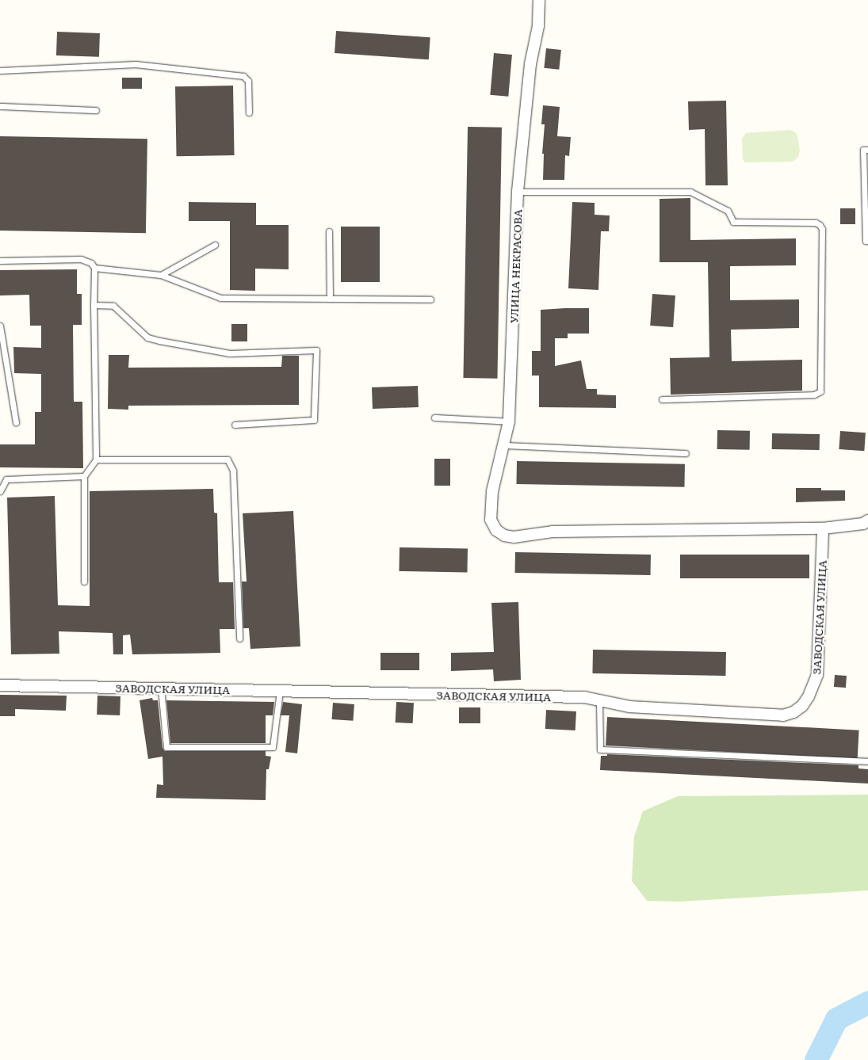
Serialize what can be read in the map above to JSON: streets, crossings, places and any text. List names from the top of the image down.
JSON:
{
  "streets": {
    "street": ["УЛИЦА НЕКРАСОВА", "ЗАВОДСКАЯ УЛИЦА"]
  },
  "crossings": [
    ["УЛИЦА НЕКРАСОВА", "ЗАВОДСКАЯ УЛИЦА"]
  ]
}
